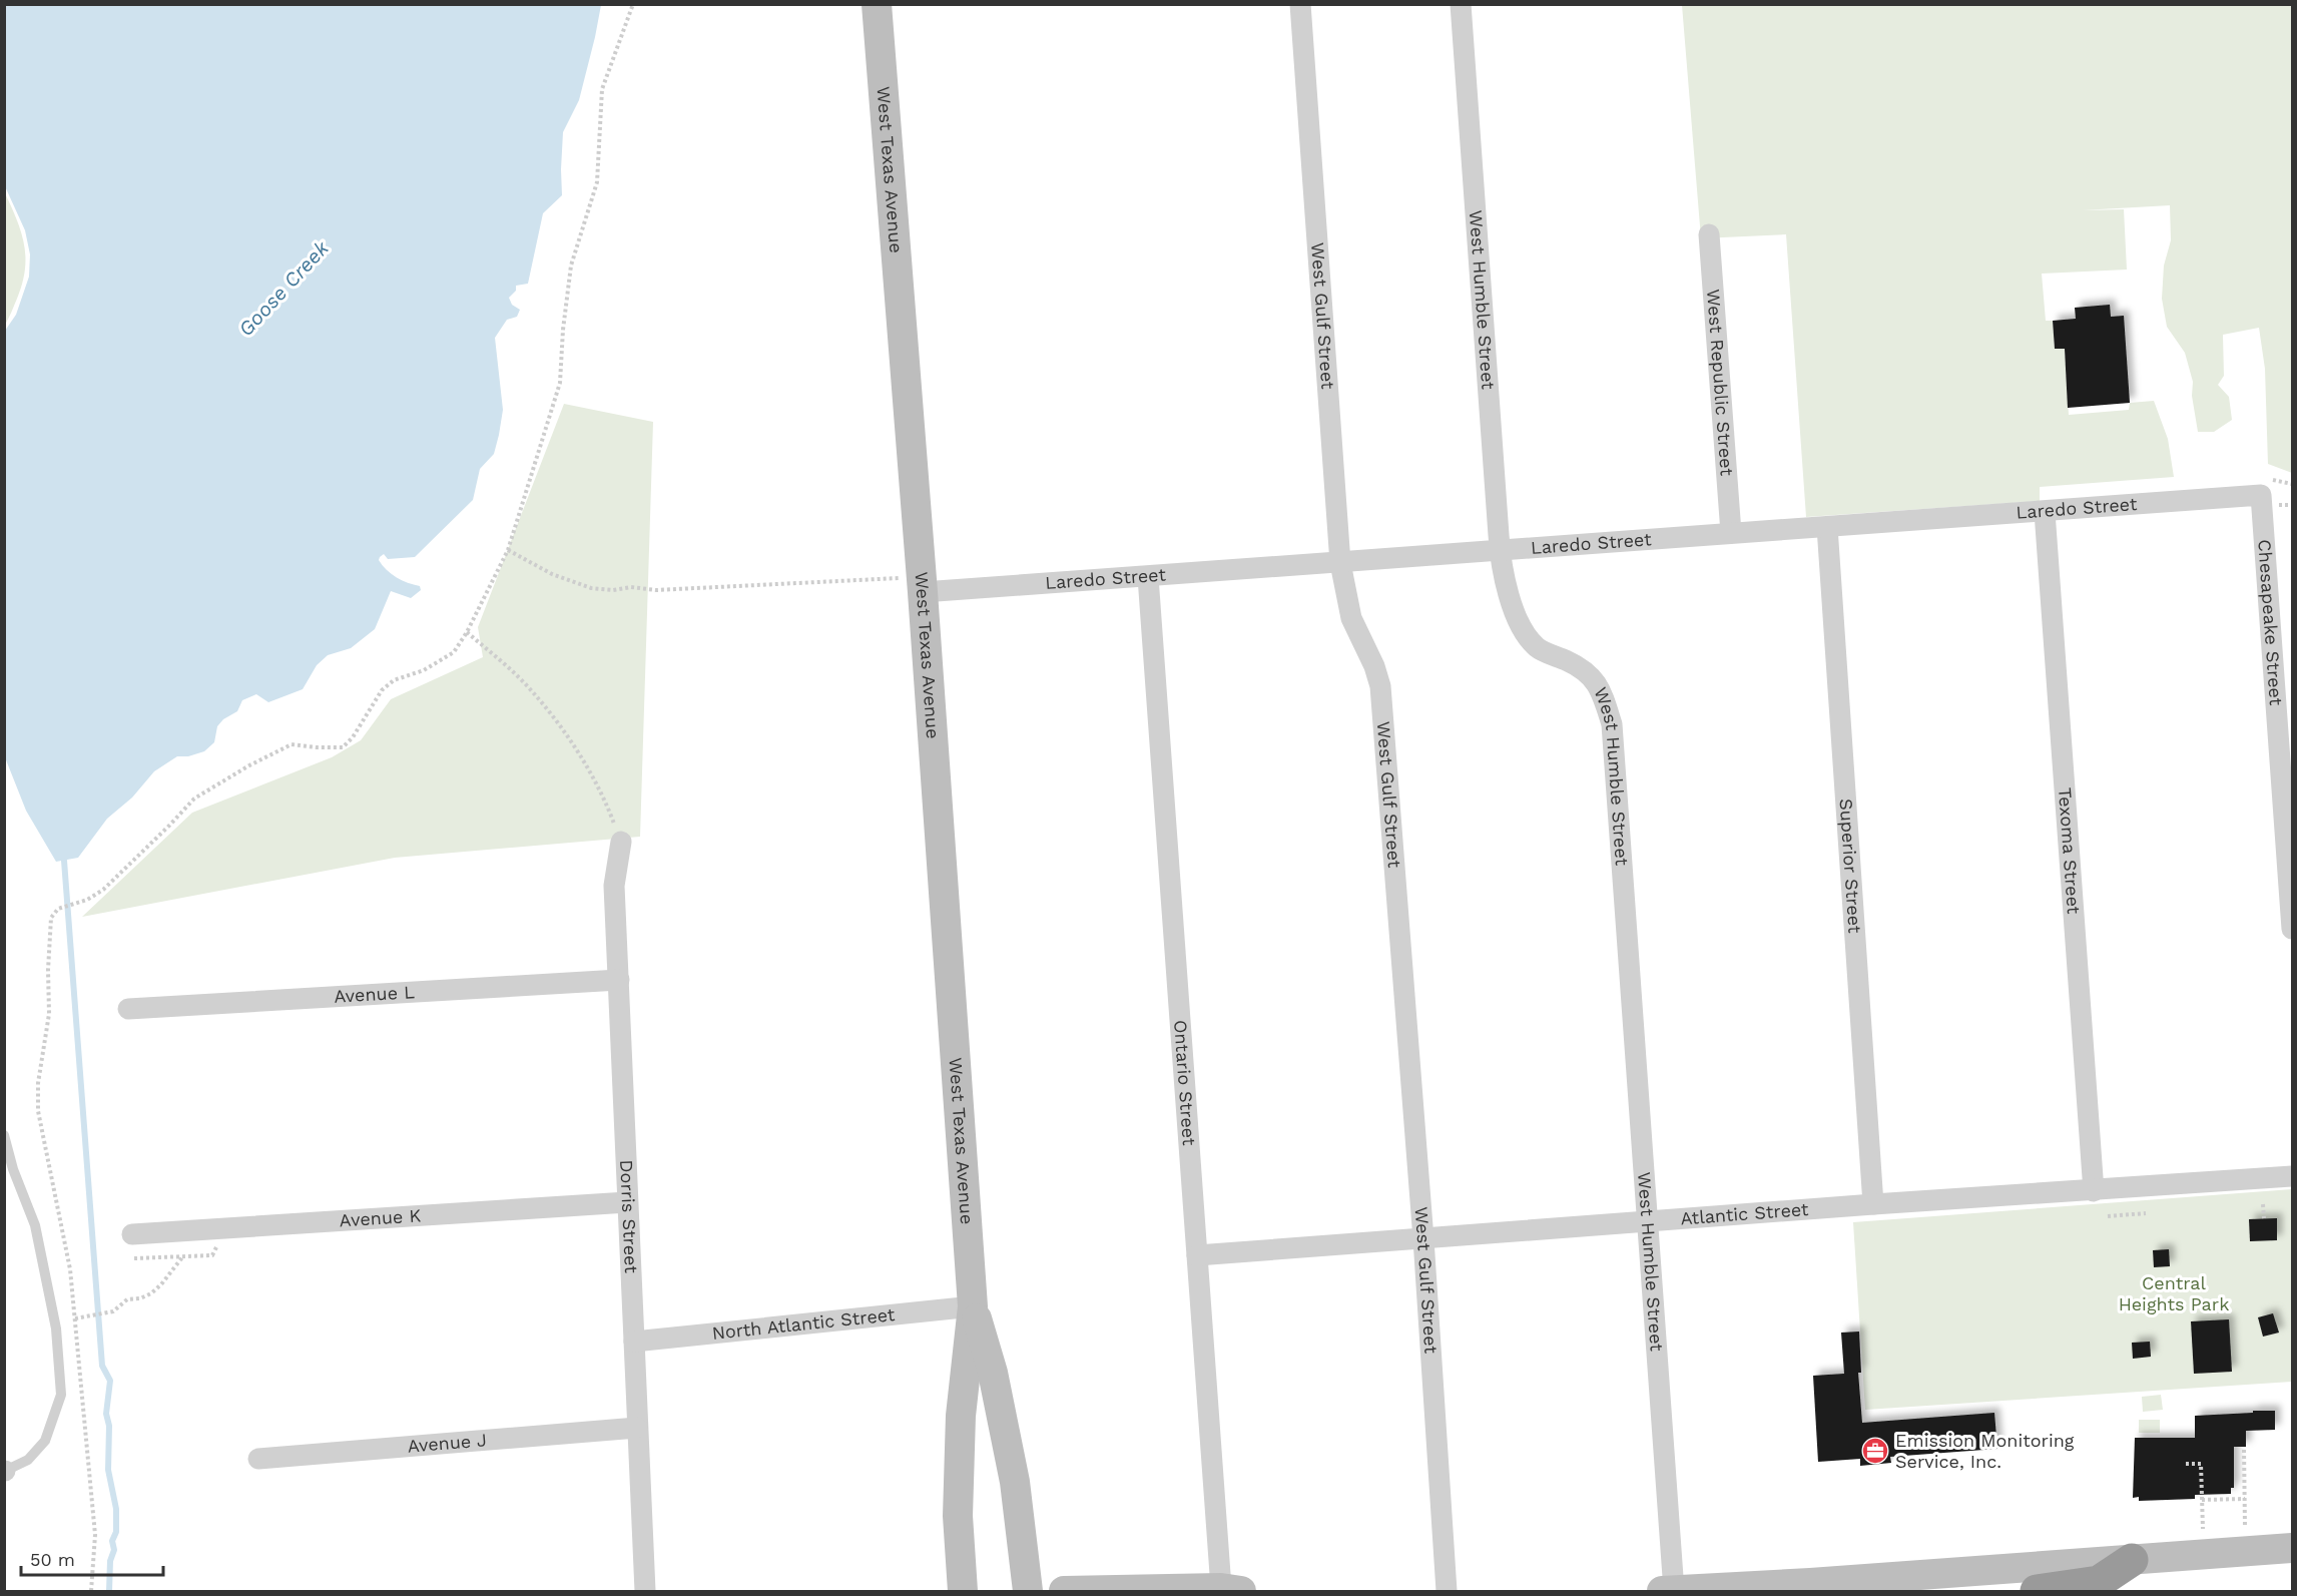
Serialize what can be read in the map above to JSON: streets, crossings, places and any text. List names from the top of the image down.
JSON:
{
  "streets": {
    "street": [
      "West Texas Avenue",
      "West Humble Street",
      "West Gulf Street",
      "West Republic Street",
      "Laredo Street",
      "Chesapeake Street",
      "Texoma Street",
      "Superior Street",
      "Avenue L",
      "Ontario Street",
      "Atlantic Street",
      "Dorris Street",
      "Avenue K",
      "North Atlantic Street",
      "Avenue J"
    ]
  },
  "crossings": [
    ["West Texas Avenue", "Laredo Street"],
    ["West Texas Avenue", "North Atlantic Street"],
    ["West Humble Street", "Laredo Street"],
    ["West Humble Street", "Atlantic Street"],
    ["West Gulf Street", "Laredo Street"],
    ["West Gulf Street", "Atlantic Street"],
    ["West Republic Street", "Laredo Street"],
    ["Laredo Street", "Chesapeake Street"],
    ["Laredo Street", "Texoma Street"],
    ["Laredo Street", "Superior Street"],
    ["Laredo Street", "Ontario Street"],
    ["Texoma Street", "Atlantic Street"],
    ["Superior Street", "Atlantic Street"],
    ["Avenue L", "Dorris Street"],
    ["Ontario Street", "Atlantic Street"],
    ["Dorris Street", "Avenue K"],
    ["Dorris Street", "North Atlantic Street"],
    ["Dorris Street", "Avenue J"]
  ],
  "water": ["Goose Creek"],
  "parks": ["Central Heights Park"],
  "places": {
    "office": ["Emission Monitoring Service, Inc."]
  },
  "scale_bar": "50 m"
}
